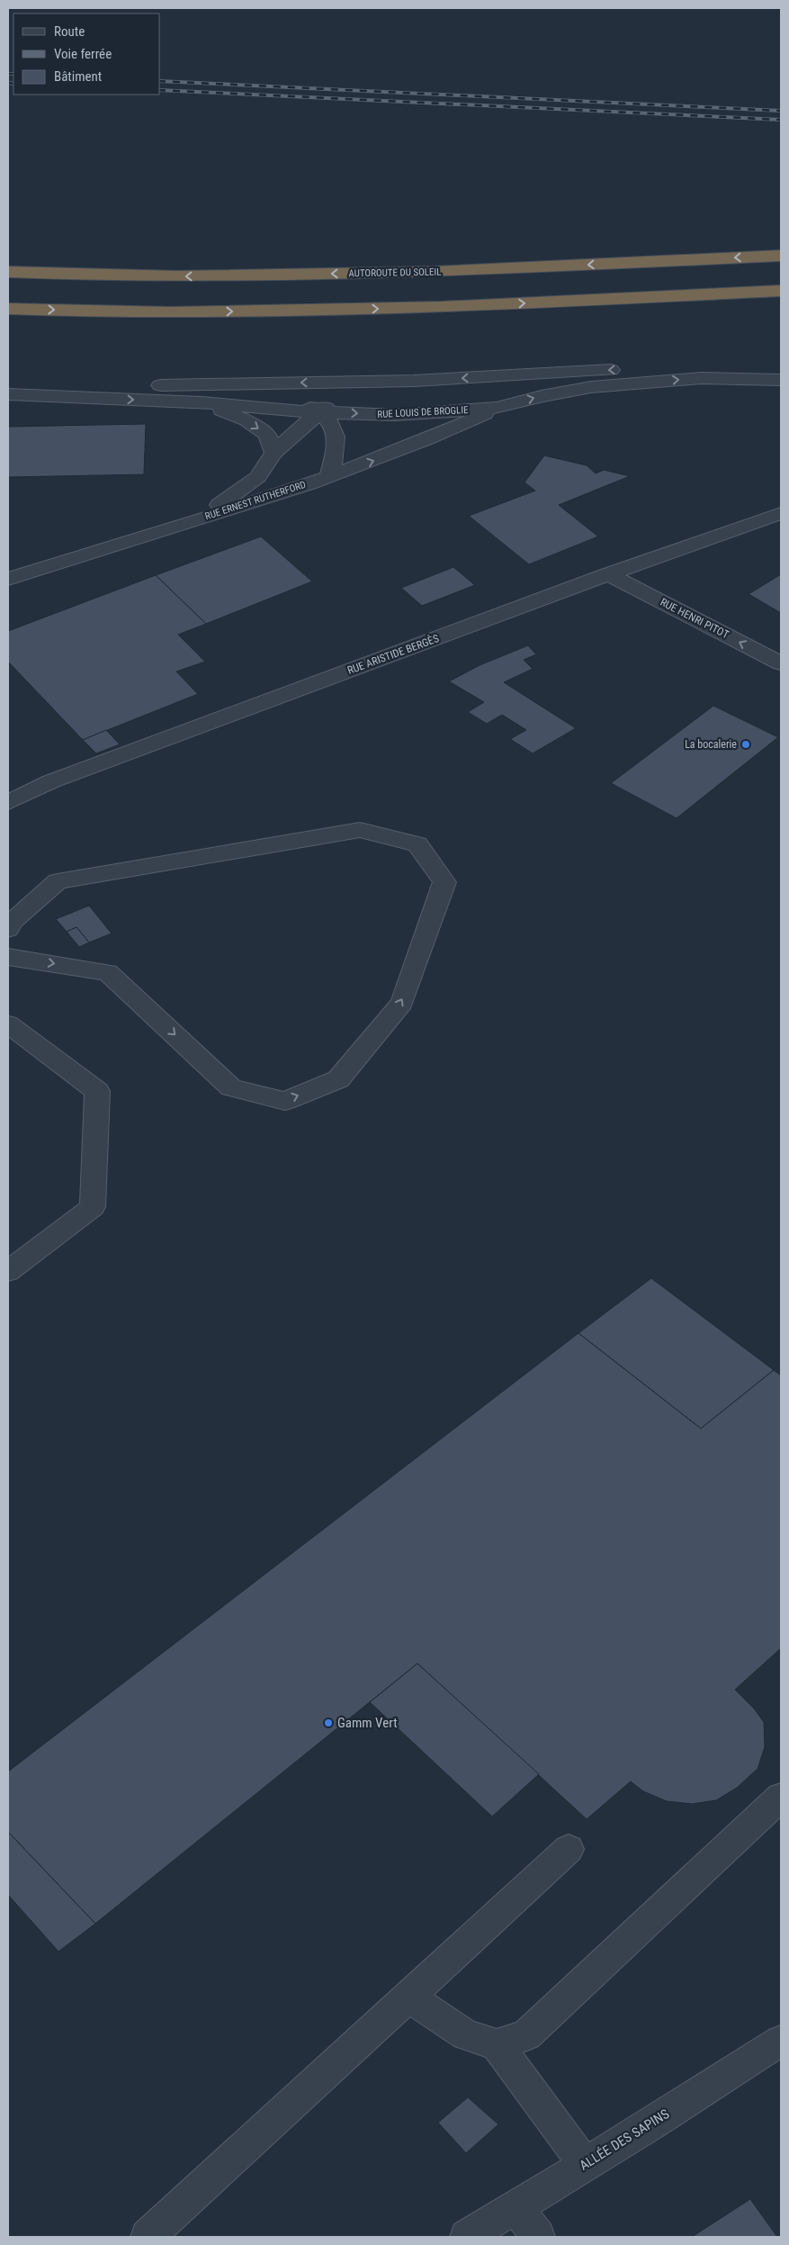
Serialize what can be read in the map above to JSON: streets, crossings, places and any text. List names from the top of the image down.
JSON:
{
  "streets": {
    "highway": ["AUTOROUTE DU SOLEIL"],
    "street": [
      "RUE LOUIS DE BROGLIE",
      "RUE ERNEST RUTHERFORD",
      "RUE HENRI PITOT",
      "RUE ARISTIDE BERGÈS",
      "ALLÉE DES SAPINS"
    ]
  },
  "crossings": [
    ["RUE LOUIS DE BROGLIE", "RUE ERNEST RUTHERFORD"],
    ["RUE HENRI PITOT", "RUE ARISTIDE BERGÈS"]
  ],
  "one_way": ["RUE HENRI PITOT"],
  "places": ["La bocalerie", "Gamm Vert"],
  "legend": ["Route", "Voie ferrée", "Bâtiment"]
}
